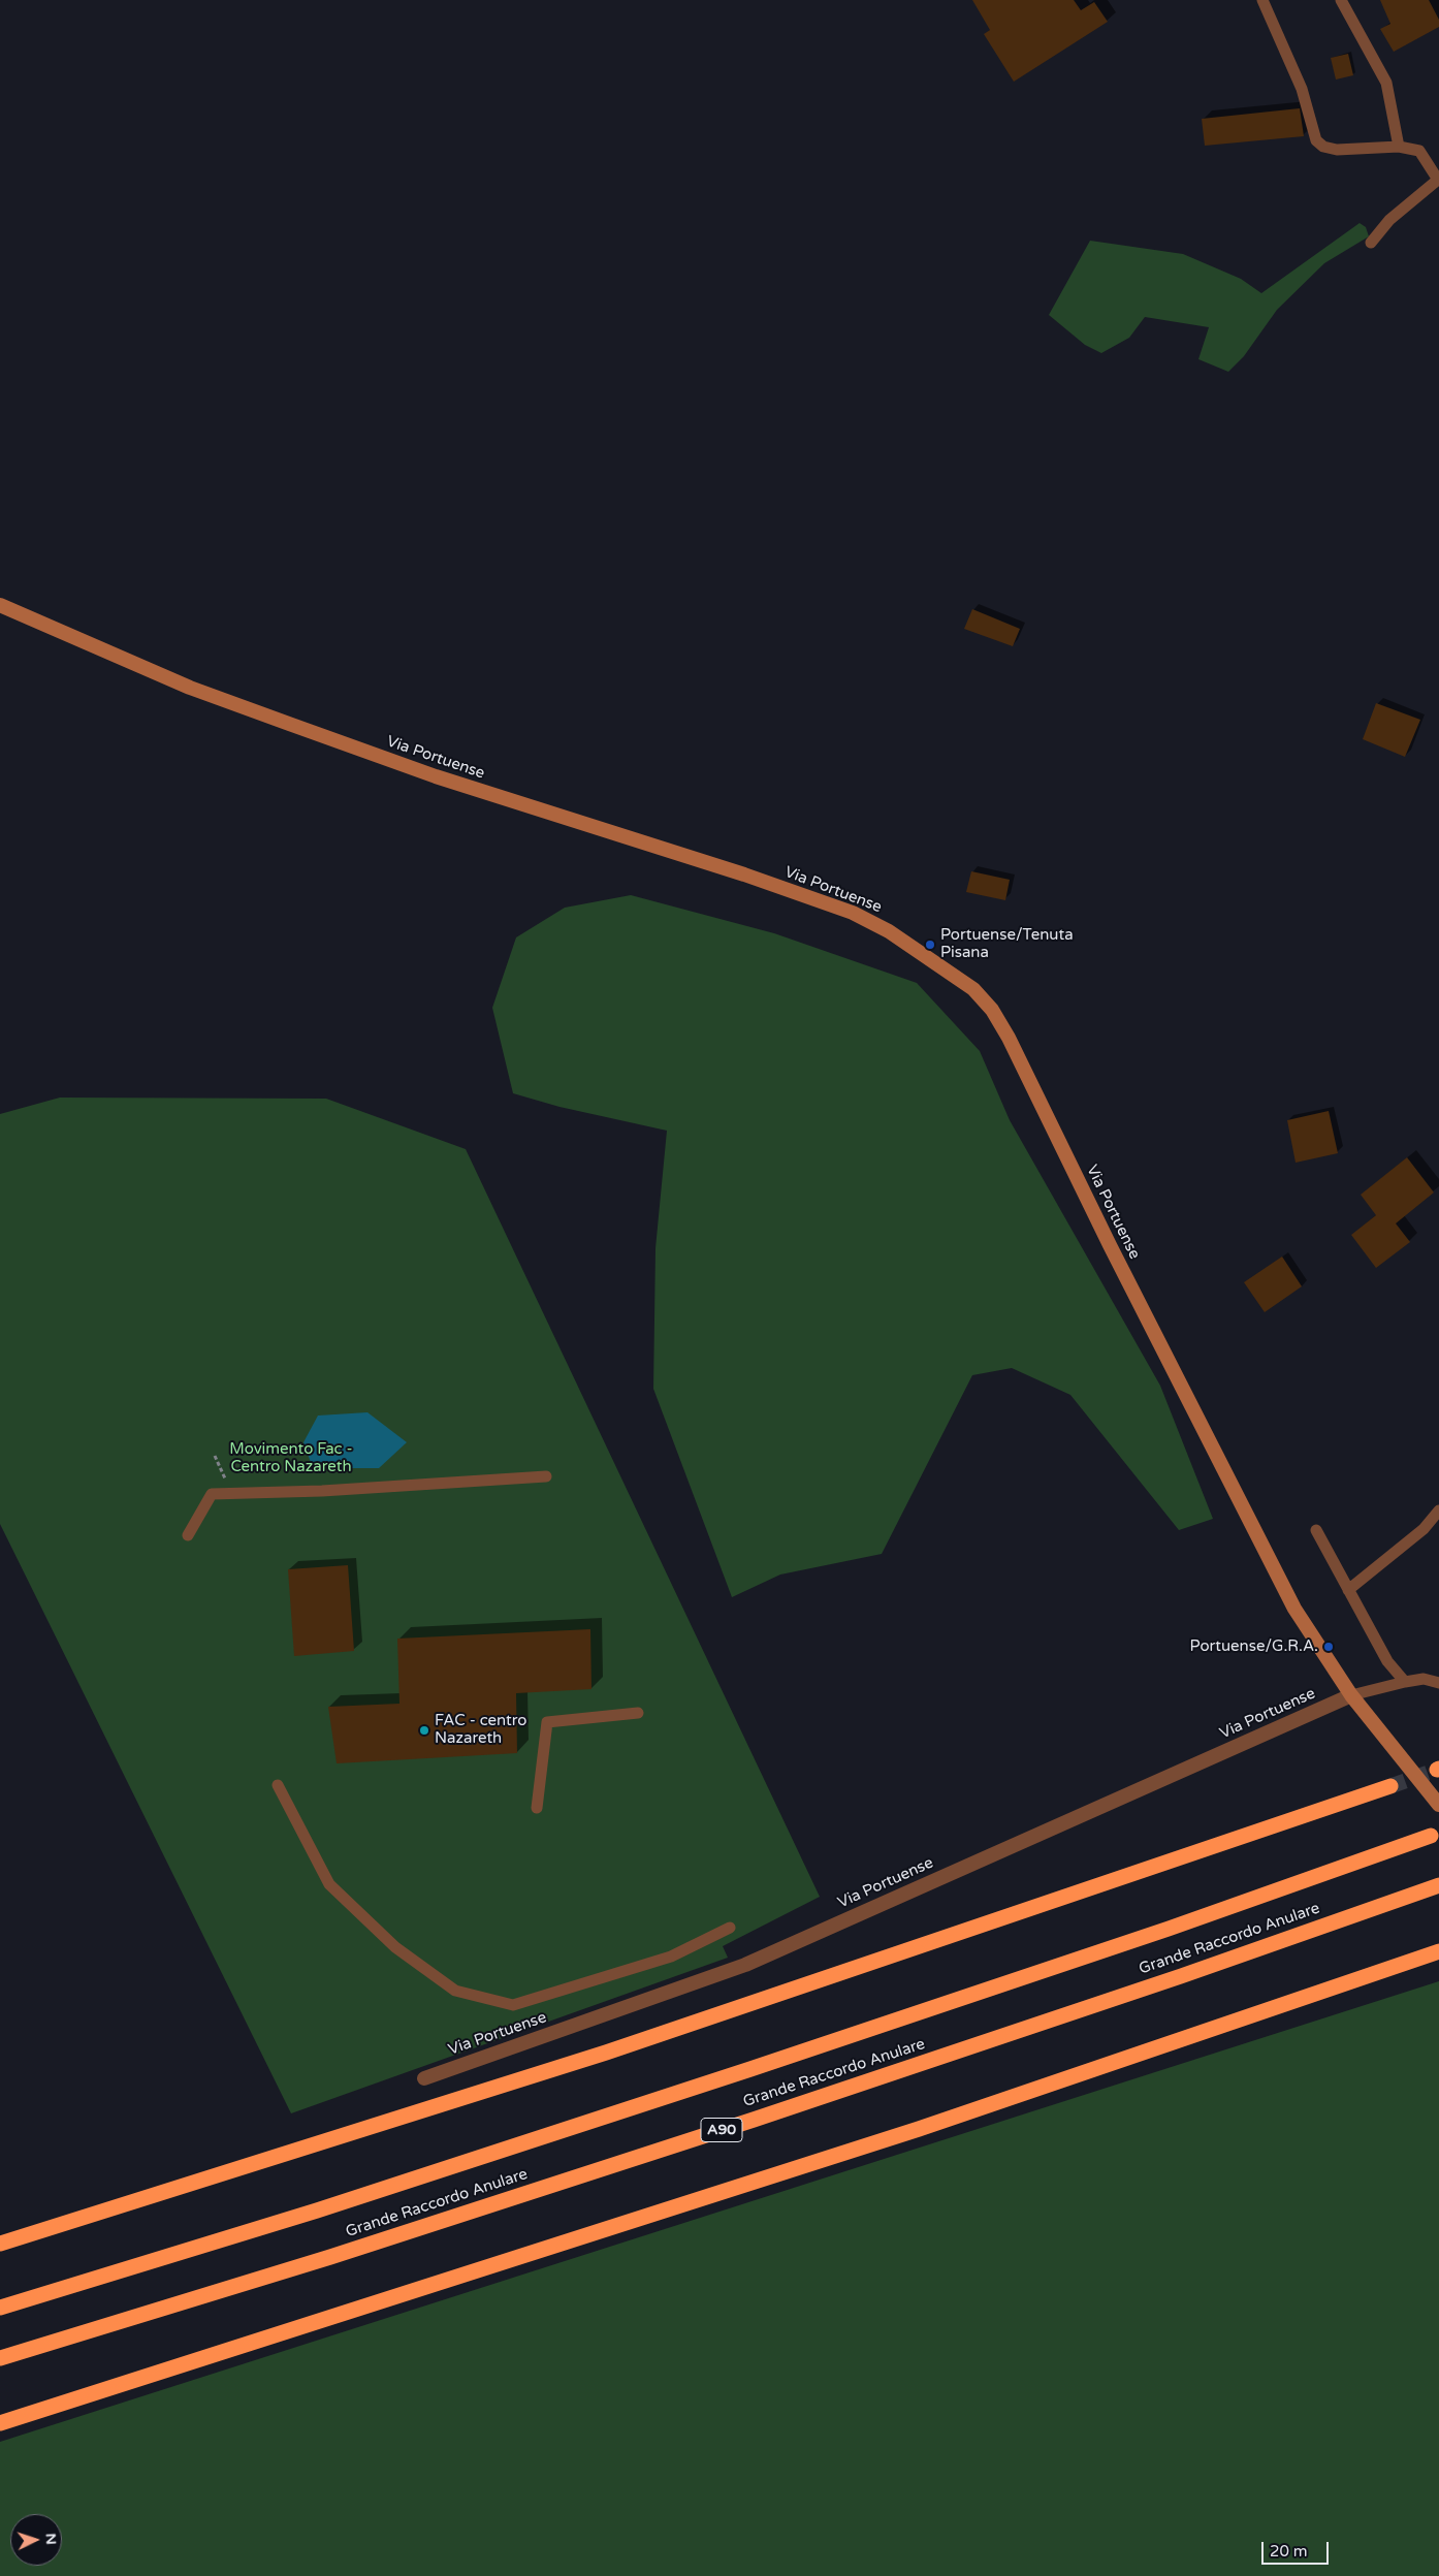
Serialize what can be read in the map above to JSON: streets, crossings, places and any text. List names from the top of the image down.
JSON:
{
  "streets": {
    "highway": ["Grande Raccordo Anulare", "A90"],
    "main road": ["Via Portuense"]
  },
  "parks": ["Movimento Fac - Centro Nazareth"],
  "places": ["Portuense/Tenuta Pisana", "Portuense/G.R.A.", "FAC - centro Nazareth"],
  "scale_bar": "20 m",
  "north": "right"
}
